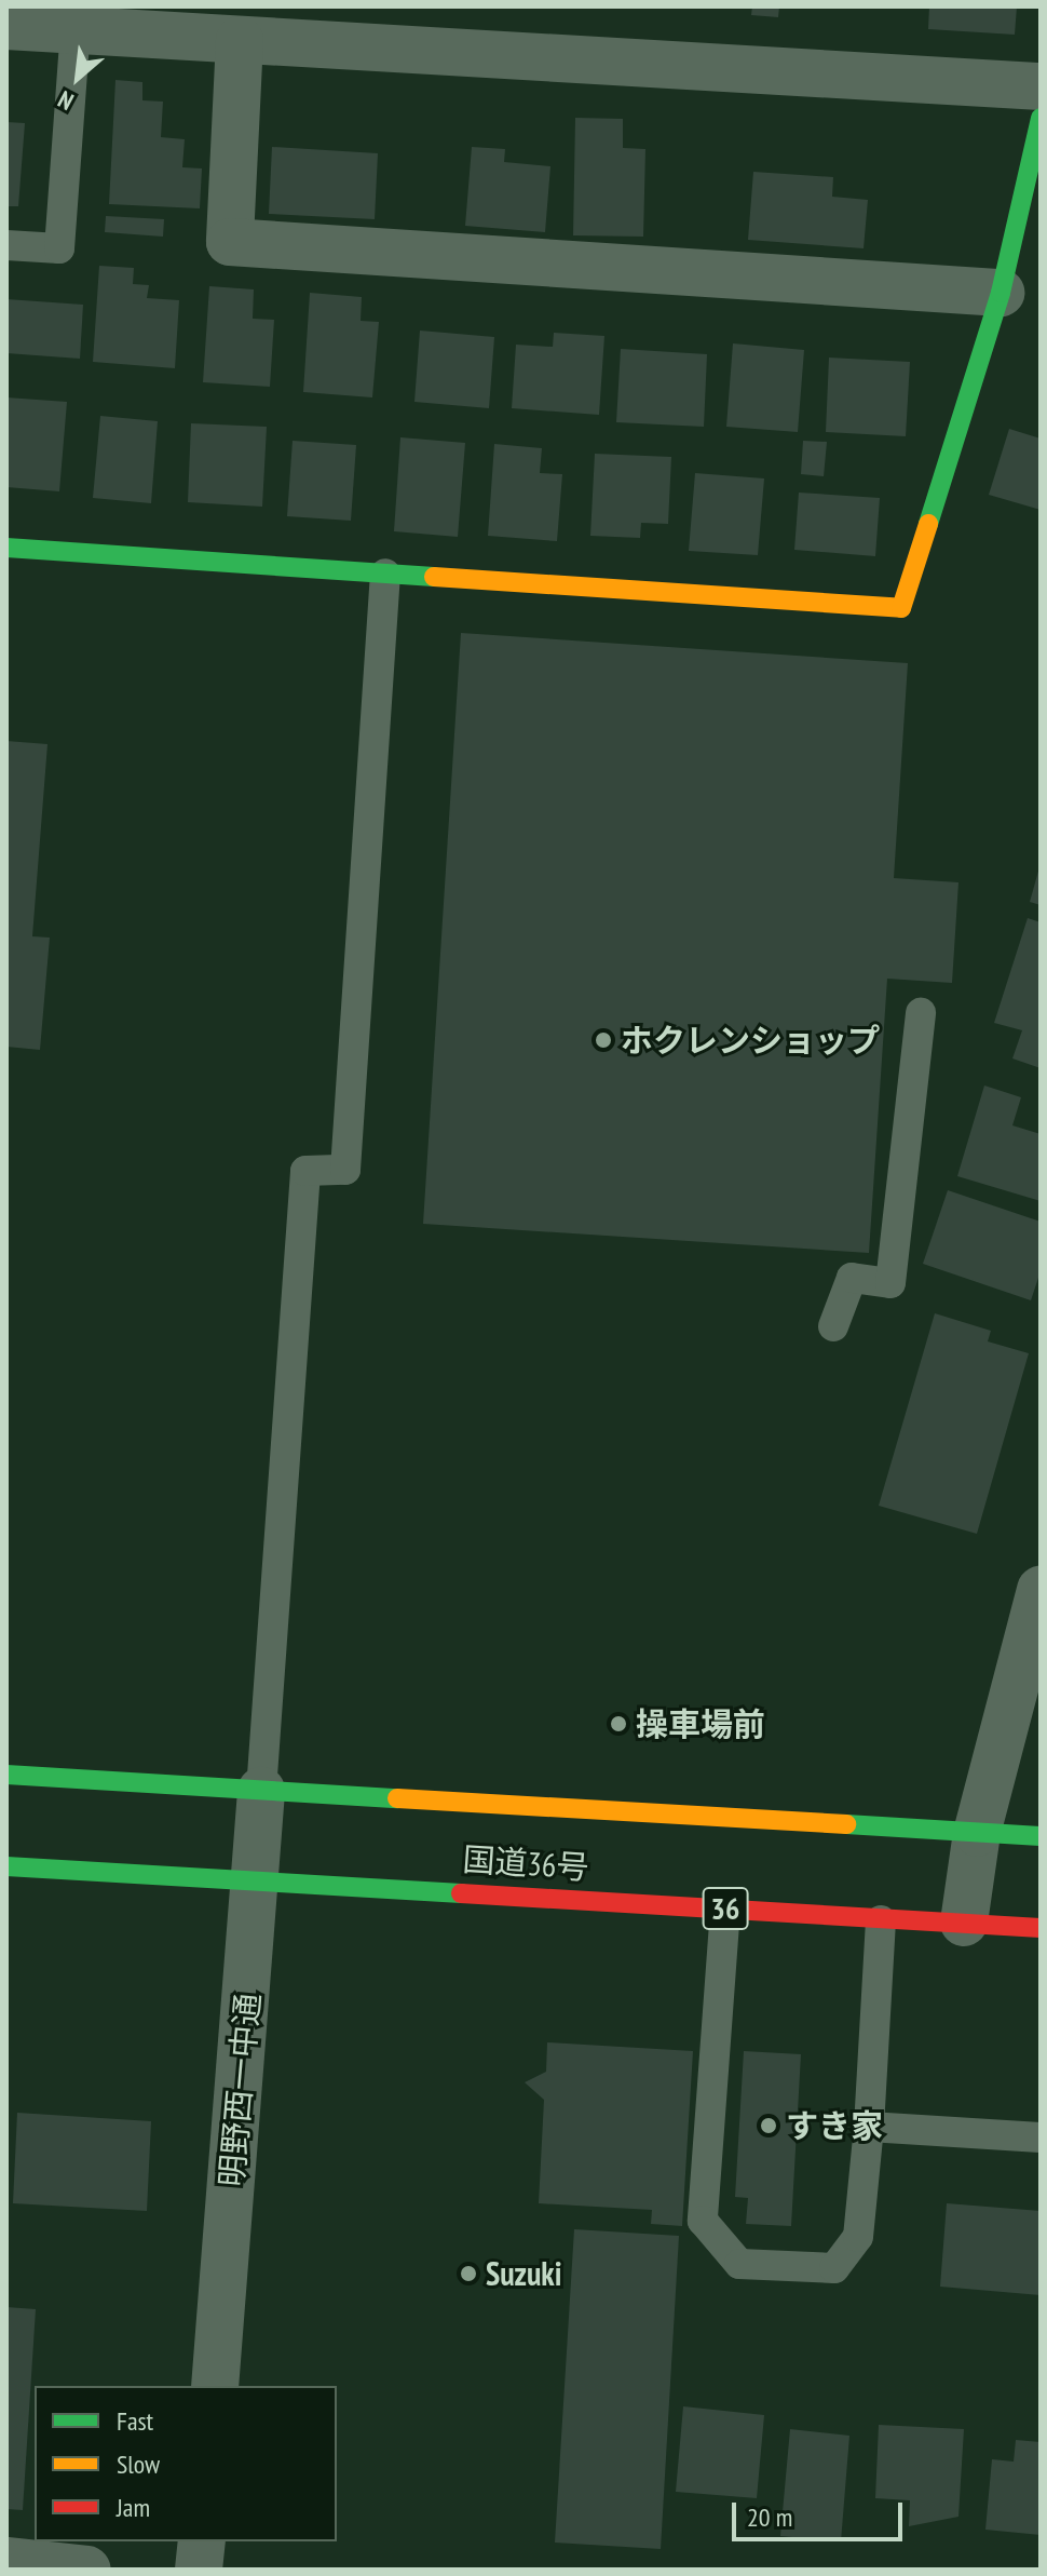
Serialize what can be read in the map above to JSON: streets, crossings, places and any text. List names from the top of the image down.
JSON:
{
  "streets": {
    "main road": ["国道36号", "36"],
    "street": ["明野西一中通"]
  },
  "crossings": [
    ["国道36号", "明野西一中通"]
  ],
  "places": [
    "ホクレンショップ",
    "操車場前",
    "すき家",
    "Suzuki"
  ],
  "legend": ["Fast", "Slow", "Jam"],
  "scale_bar": "20 m",
  "north": "bottom left"
}
